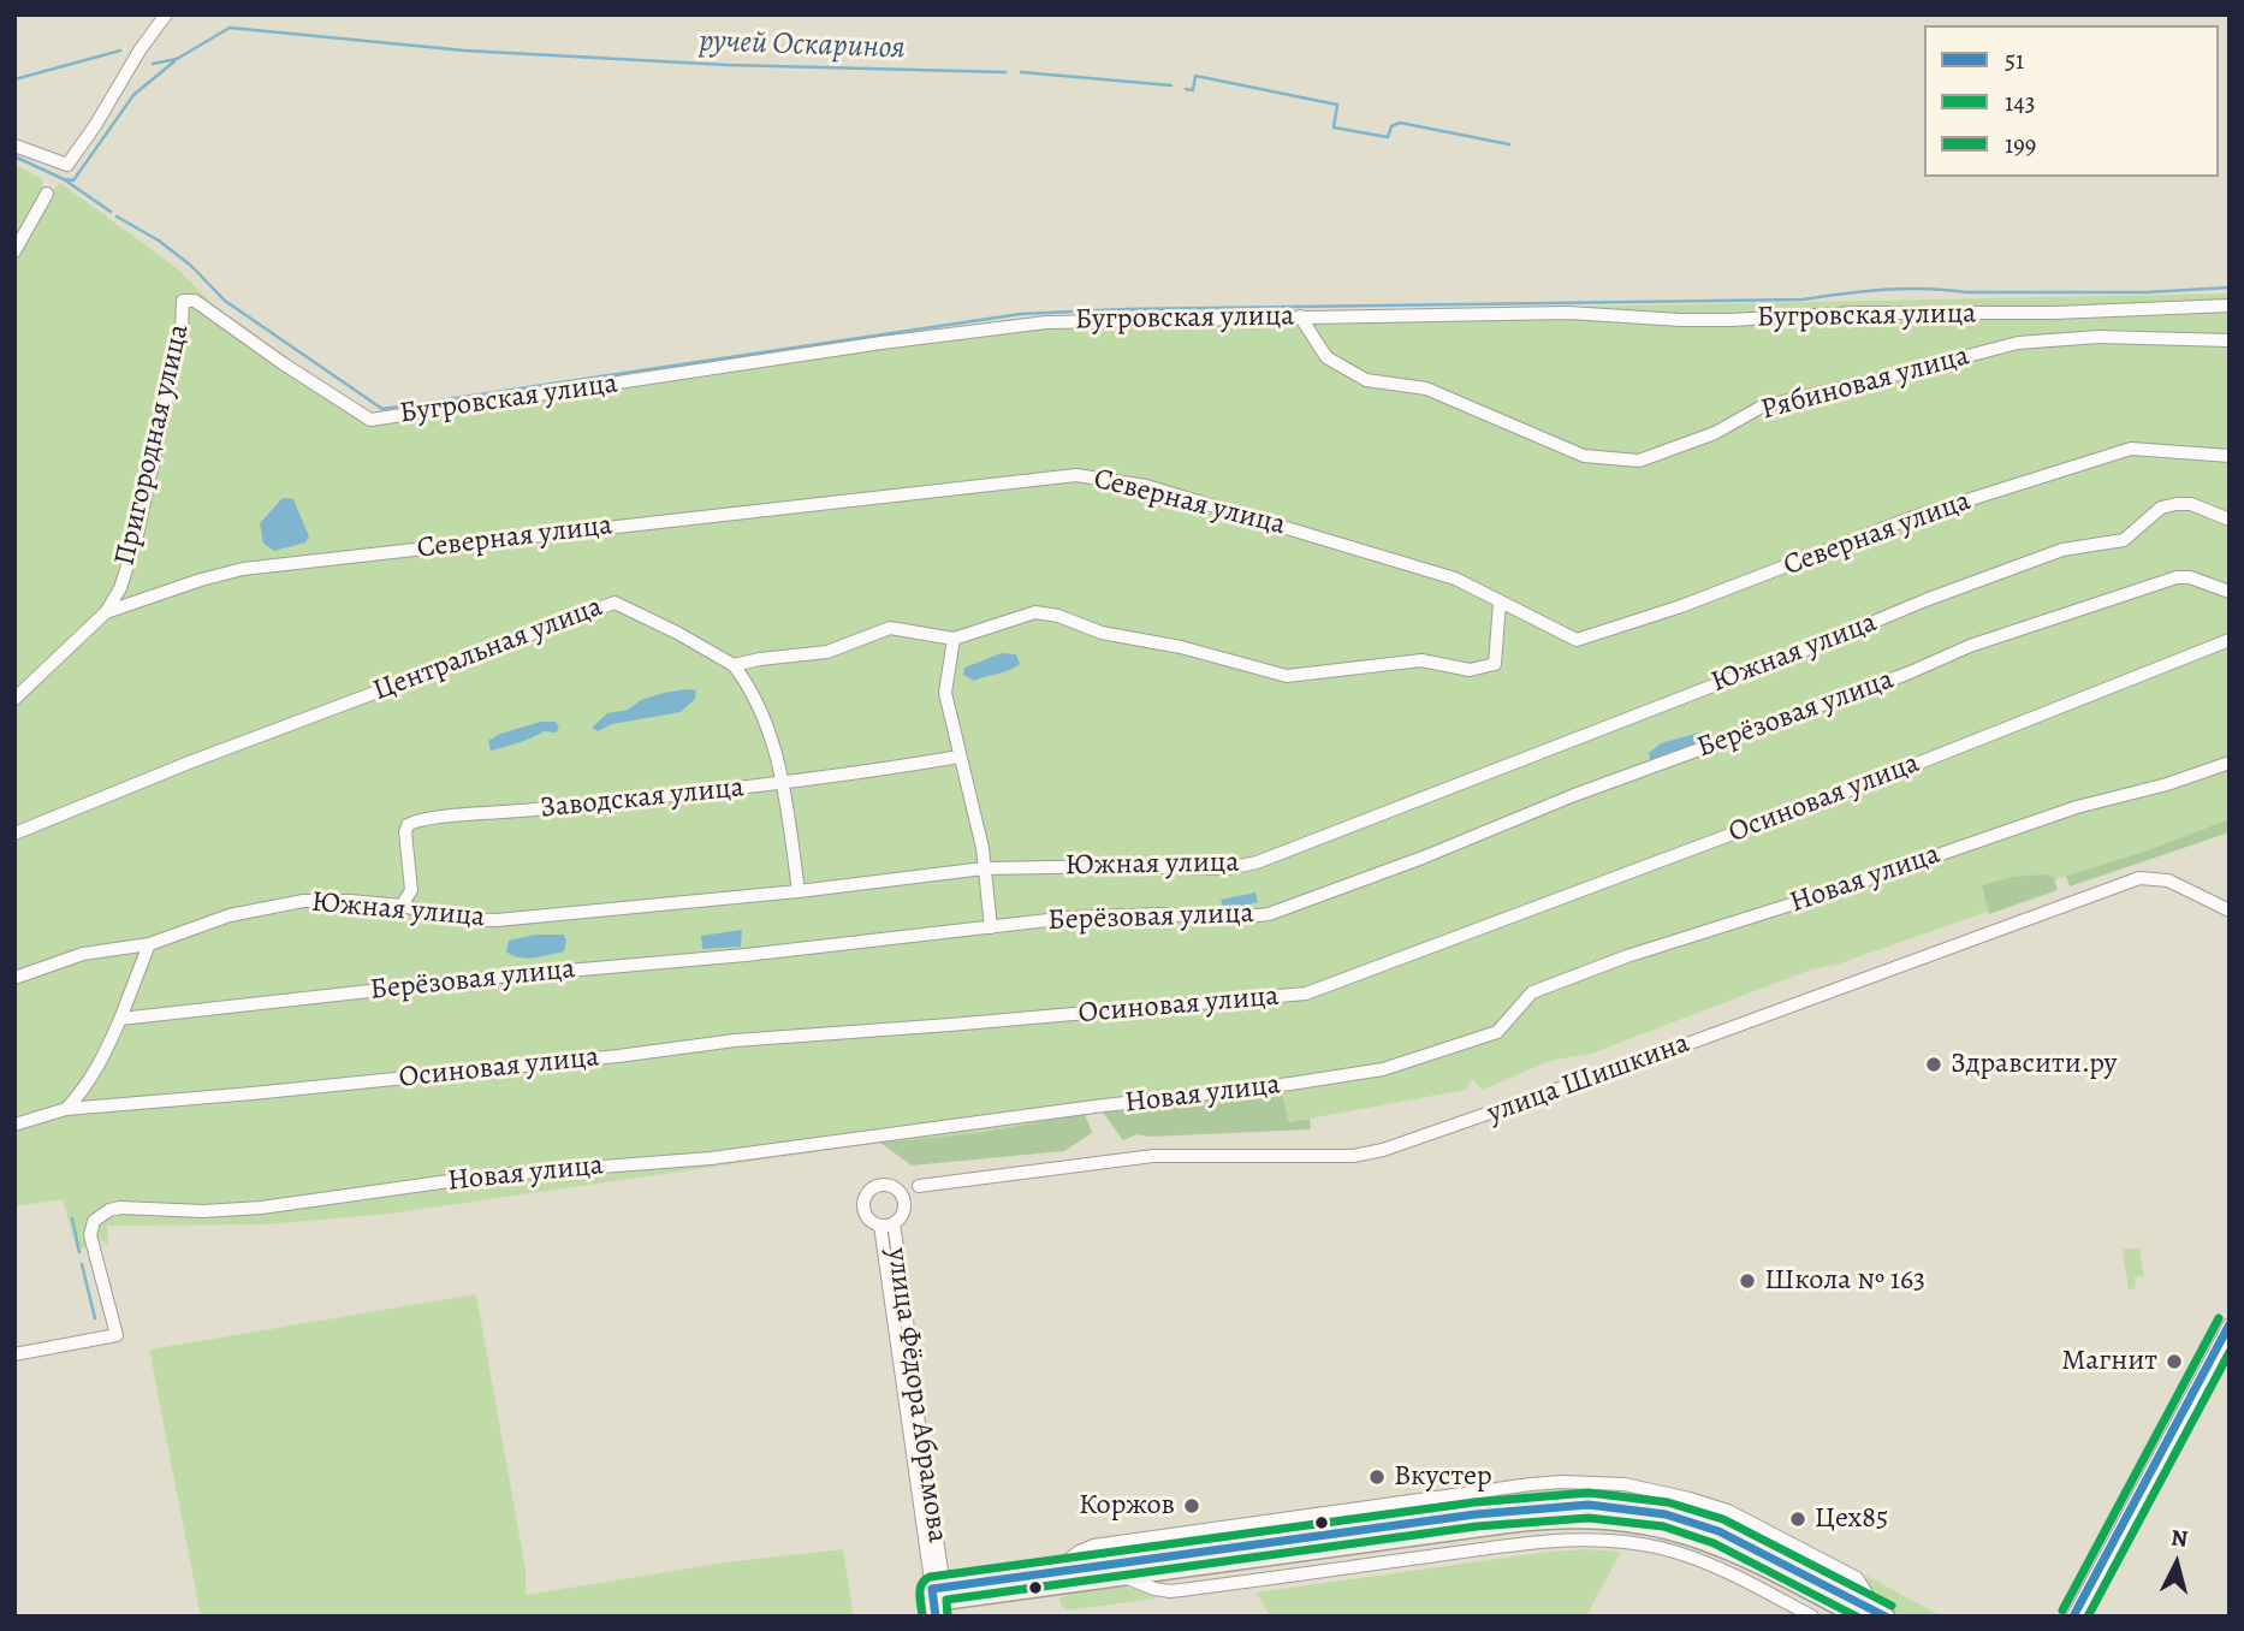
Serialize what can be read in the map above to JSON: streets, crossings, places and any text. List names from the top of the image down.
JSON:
{
  "streets": {
    "street": [
      "Бугровская улица",
      "Рябиновая улица",
      "Пригородная улица",
      "Северная улица",
      "Центральная улица",
      "Южная улица",
      "Берёзовая улица",
      "Заводская улица",
      "Осиновая улица",
      "Новая улица",
      "улица Шишкина",
      "улица Фёдора Абрамова"
    ]
  },
  "crossings": [
    ["Бугровская улица", "Рябиновая улица"],
    ["Бугровская улица", "Пригородная улица"],
    ["Пригородная улица", "Северная улица"],
    ["Южная улица", "Заводская улица"]
  ],
  "water": ["ручей Оскариноя"],
  "places": [
    "Здравсити.ру",
    "Школа № 163",
    "Магнит",
    "Вкустер",
    "Коржов",
    "Цех85"
  ],
  "lines": ["transit line 199", "transit line 51", "transit line 143"],
  "legend": ["51", "143", "199"],
  "north": "top"
}
